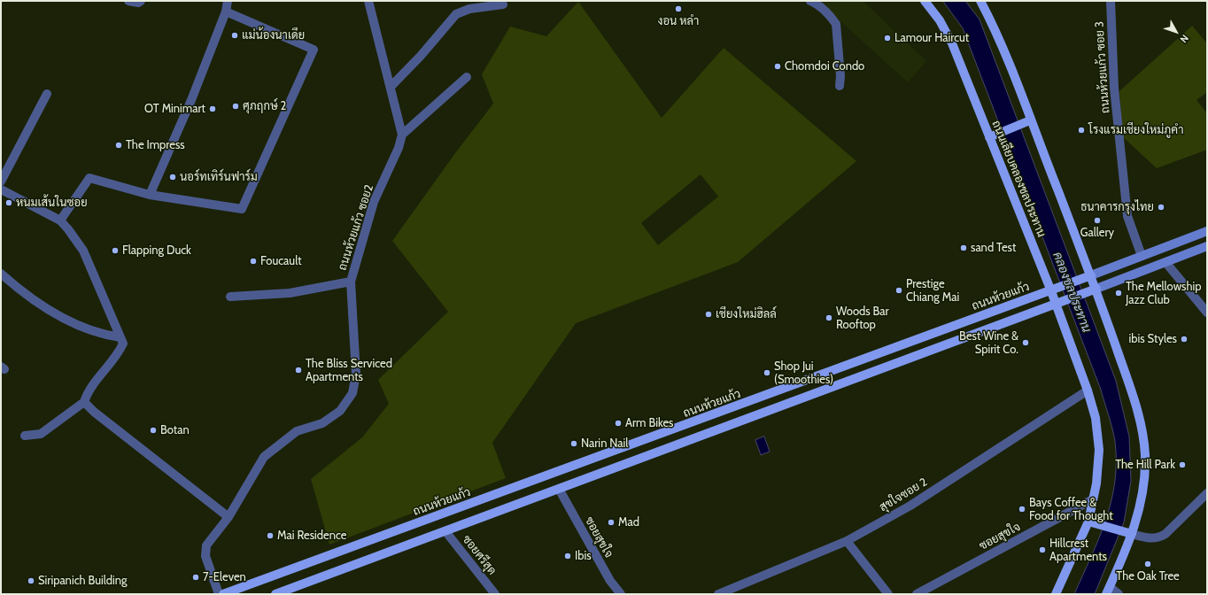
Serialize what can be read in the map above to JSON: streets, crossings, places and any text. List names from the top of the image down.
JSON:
{
  "streets": {
    "main road": ["ถนนเลียบคลองชลประทาน", "ถนนห้วยแก้ว"],
    "street": [
      "ถนนห้วยแก้ว ซอย 3",
      "ถนนห้วยแก้ว ซอย2",
      "สุขใจซอย 2",
      "ซอยสุขใจ",
      "ซอยศรีสุด"
    ]
  },
  "crossings": [
    ["ถนนห้วยแก้ว ซอย 3", "ถนนห้วยแก้ว"],
    ["ถนนเลียบคลองชลประทาน", "ถนนห้วยแก้ว"],
    ["ถนนเลียบคลองชลประทาน", "สุขใจซอย 2"],
    ["ถนนเลียบคลองชลประทาน", "ซอยสุขใจ"]
  ],
  "water": ["คลองชลประทาน"],
  "places": [
    "งอน หลำ",
    "แม่น้องนาเดีย",
    "Lamour Haircut",
    "Chomdoi Condo",
    "ศุภฤกษ์ 2",
    "OT Minimart",
    "โรงแรมเชียงใหม่ภูคำ",
    "The Impress",
    "นอร์ทเทิร์นฟาร์ม",
    "หนมเส้นในซอย",
    "ธนาคารกรุงไทย",
    "Gallery",
    "sand Test",
    "Flapping Duck",
    "Foucault",
    "Prestige Chiang Mai",
    "The Mellowship Jazz Club",
    "เชียงใหม่ฮิลล์",
    "Woods Bar Rooftop",
    "ibis Styles",
    "Best Wine & Spirit Co.",
    "The Bliss Serviced Apartments",
    "Shop Jui (Smoothies)",
    "Arm Bikes",
    "Botan",
    "Narin Nail",
    "The Hill Park",
    "Bays Coffee & Food for Thought",
    "Mad",
    "Mai Residence",
    "Hillcrest Apartments",
    "Ibis",
    "The Oak Tree",
    "7-Eleven",
    "Siripanich Building"
  ],
  "north": "bottom right"
}
